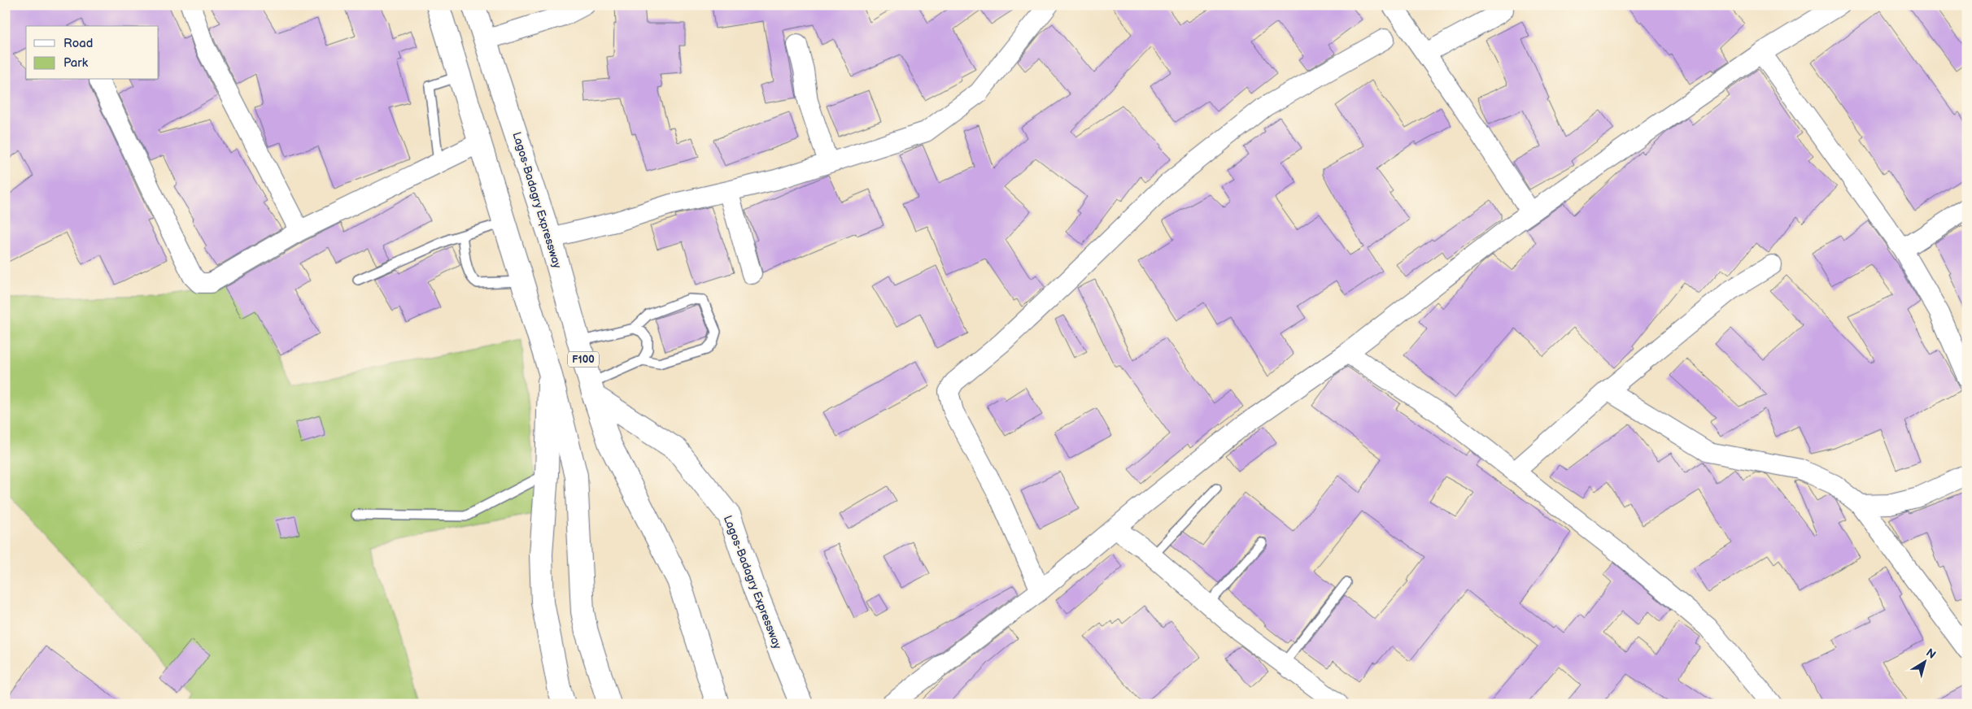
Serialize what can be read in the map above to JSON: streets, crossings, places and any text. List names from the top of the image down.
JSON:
{
  "streets": {
    "main road": ["Lagos-Badagry Expressway", "F100"]
  },
  "legend": ["Road", "Park"],
  "north": "top right"
}
